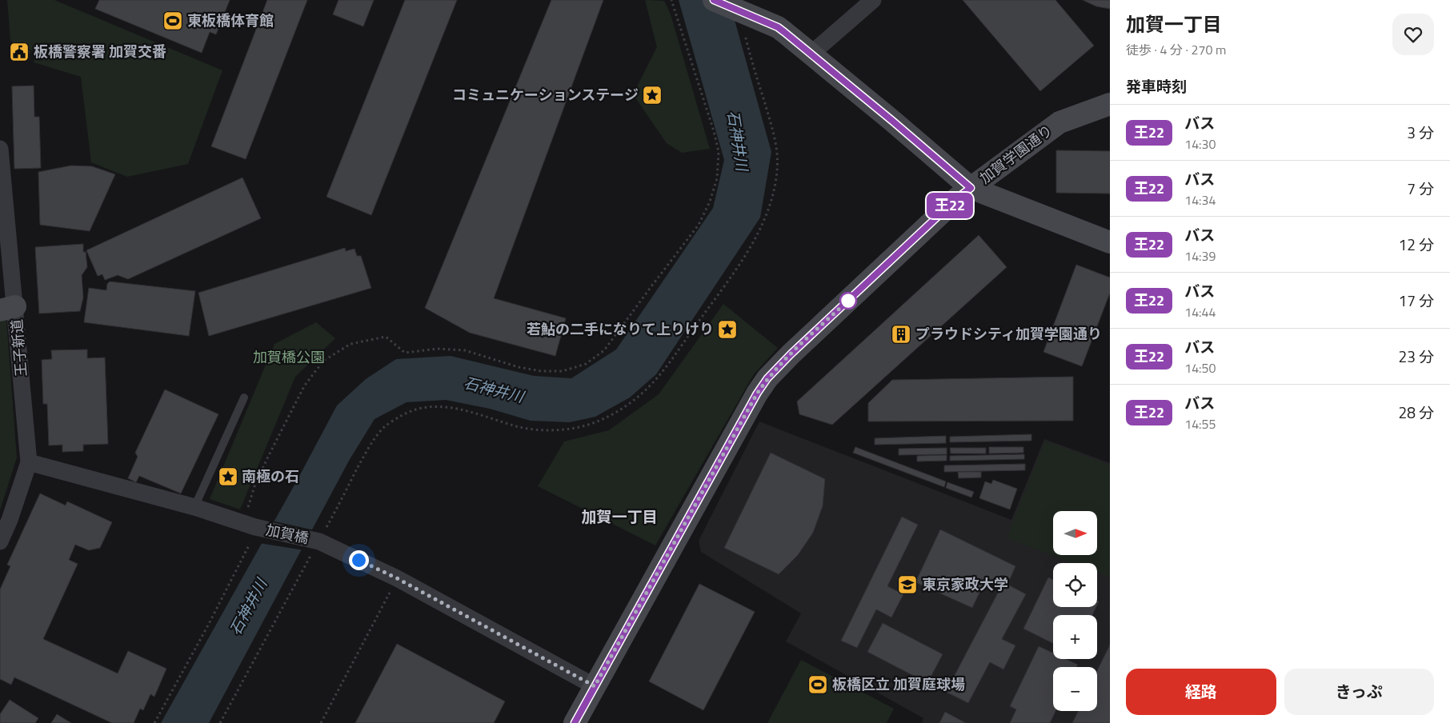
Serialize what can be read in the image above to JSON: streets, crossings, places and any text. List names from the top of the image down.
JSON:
{
  "streets": {
    "street": ["加賀学園通り", "王子新道", "加賀橋"]
  },
  "crossings": [
    ["加賀学園通り", "加賀橋"],
    ["王子新道", "加賀橋"]
  ],
  "districts": ["加賀一丁目"],
  "water": ["石神井川"],
  "parks": ["加賀橋公園"],
  "places": {
    "sports": ["東板橋体育館", "板橋区立 加賀庭球場"],
    "public building": ["板橋警察署 加賀交番"],
    "place": ["コミュニケーションステージ", "若鮎の二手になりて上りけり", "南極の石"],
    "building": ["プラウドシティ加賀学園通り"],
    "school or university": ["東京家政大学"]
  },
  "lines": ["bus line 王22"],
  "north": "right",
  "page": {
    "on_map": "王22",
    "heading": [
      ["加賀一丁目", "徒歩 · 4 分 · 270 m"],
      "発車時刻"
    ],
    "list": [
      {
        "mark": "王22",
        "name": "バス",
        "note": "14:30",
        "value": "3 分"
      },
      {
        "mark": "王22",
        "name": "バス",
        "note": "14:34",
        "value": "7 分"
      },
      {
        "mark": "王22",
        "name": "バス",
        "note": "14:39",
        "value": "12 分"
      },
      {
        "mark": "王22",
        "name": "バス",
        "note": "14:44",
        "value": "17 分"
      },
      {
        "mark": "王22",
        "name": "バス",
        "note": "14:50",
        "value": "23 分"
      },
      {
        "mark": "王22",
        "name": "バス",
        "note": "14:55",
        "value": "28 分"
      }
    ],
    "map_buttons": ["+", "−"],
    "buttons": ["経路", "きっぷ"]
  }
}
